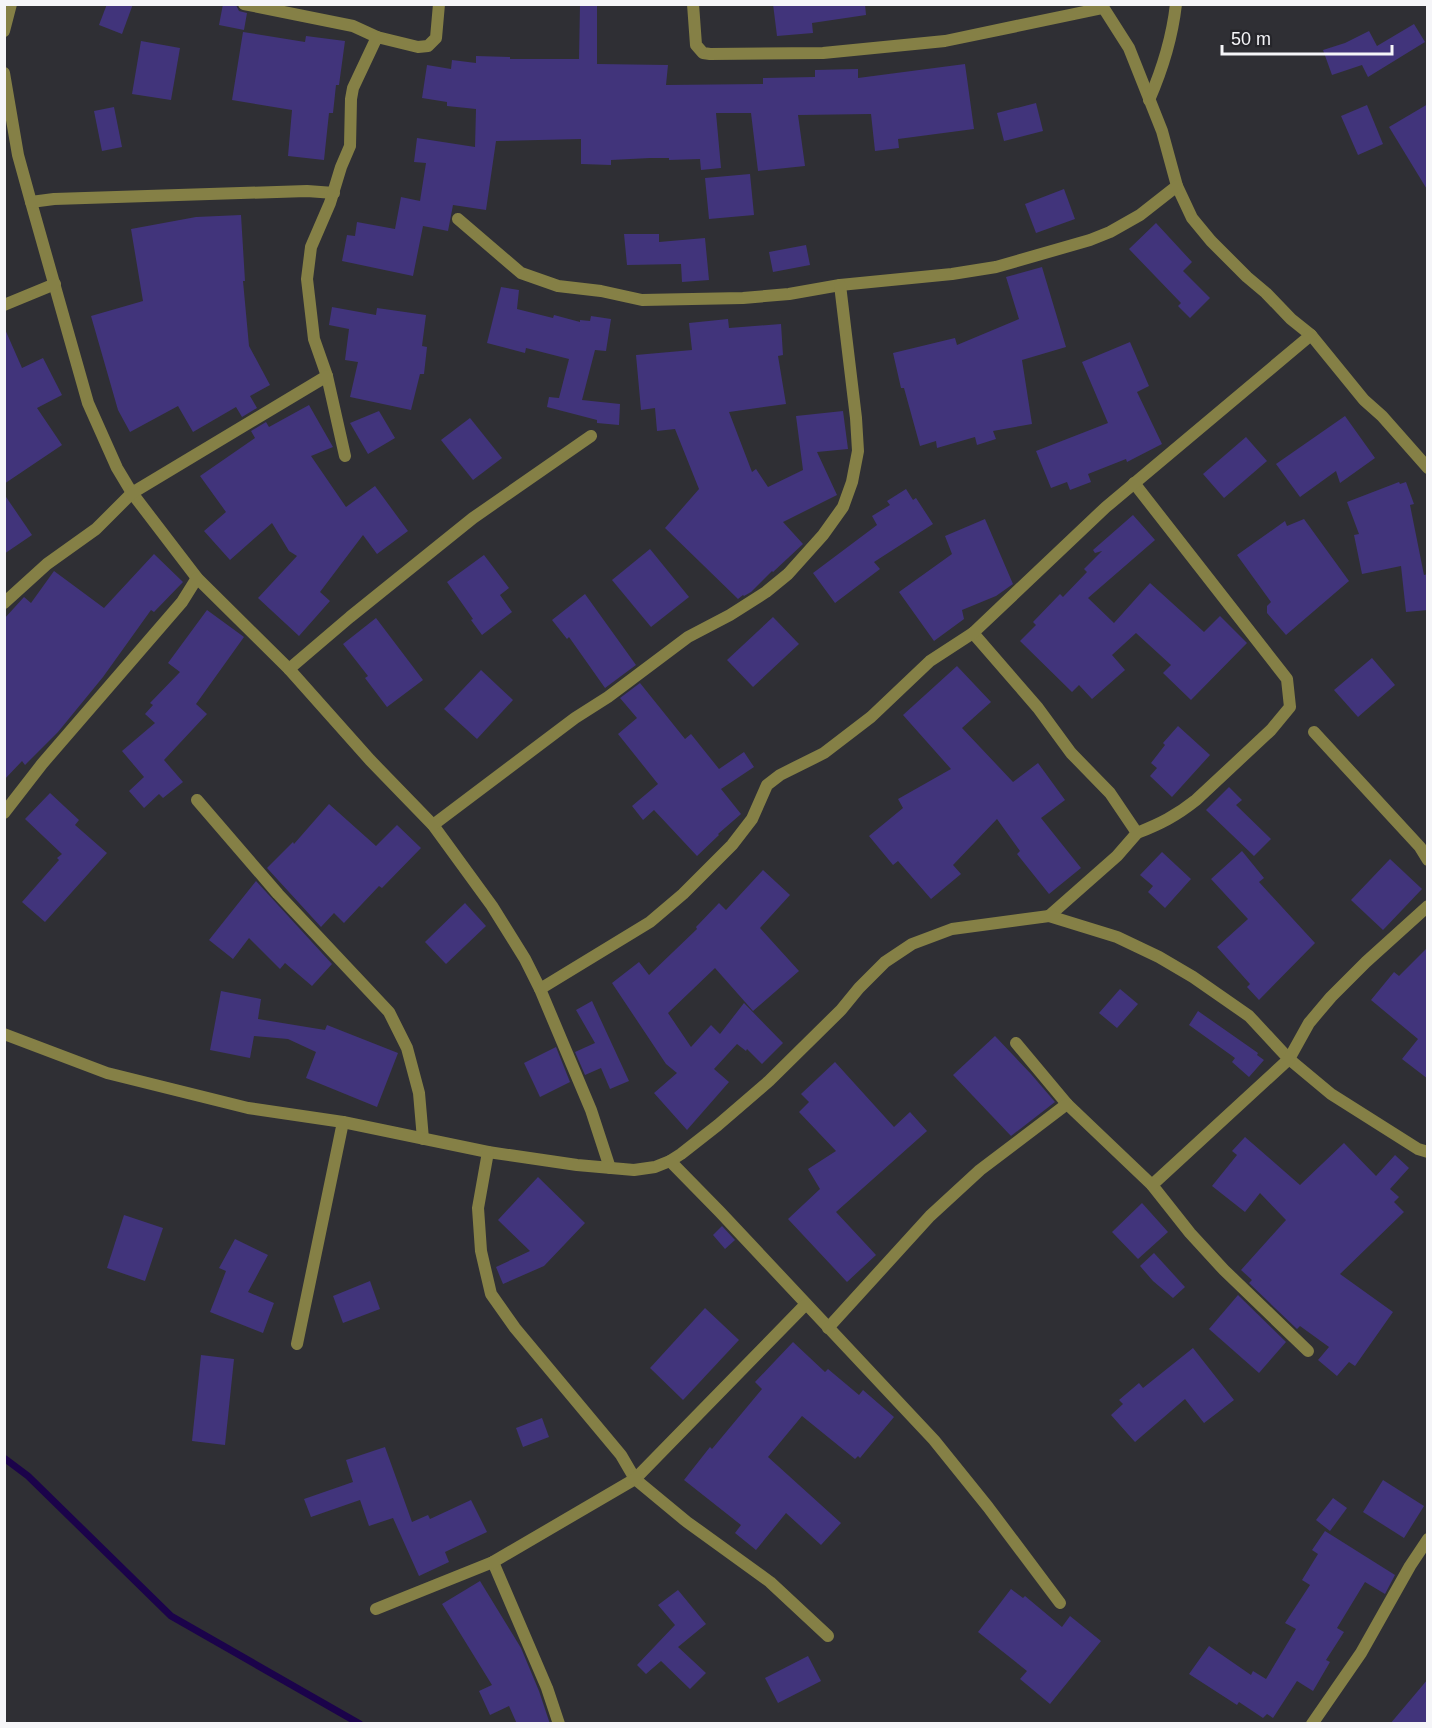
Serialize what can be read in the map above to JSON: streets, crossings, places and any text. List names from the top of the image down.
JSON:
{
  "scale_bar": "50 m"
}
